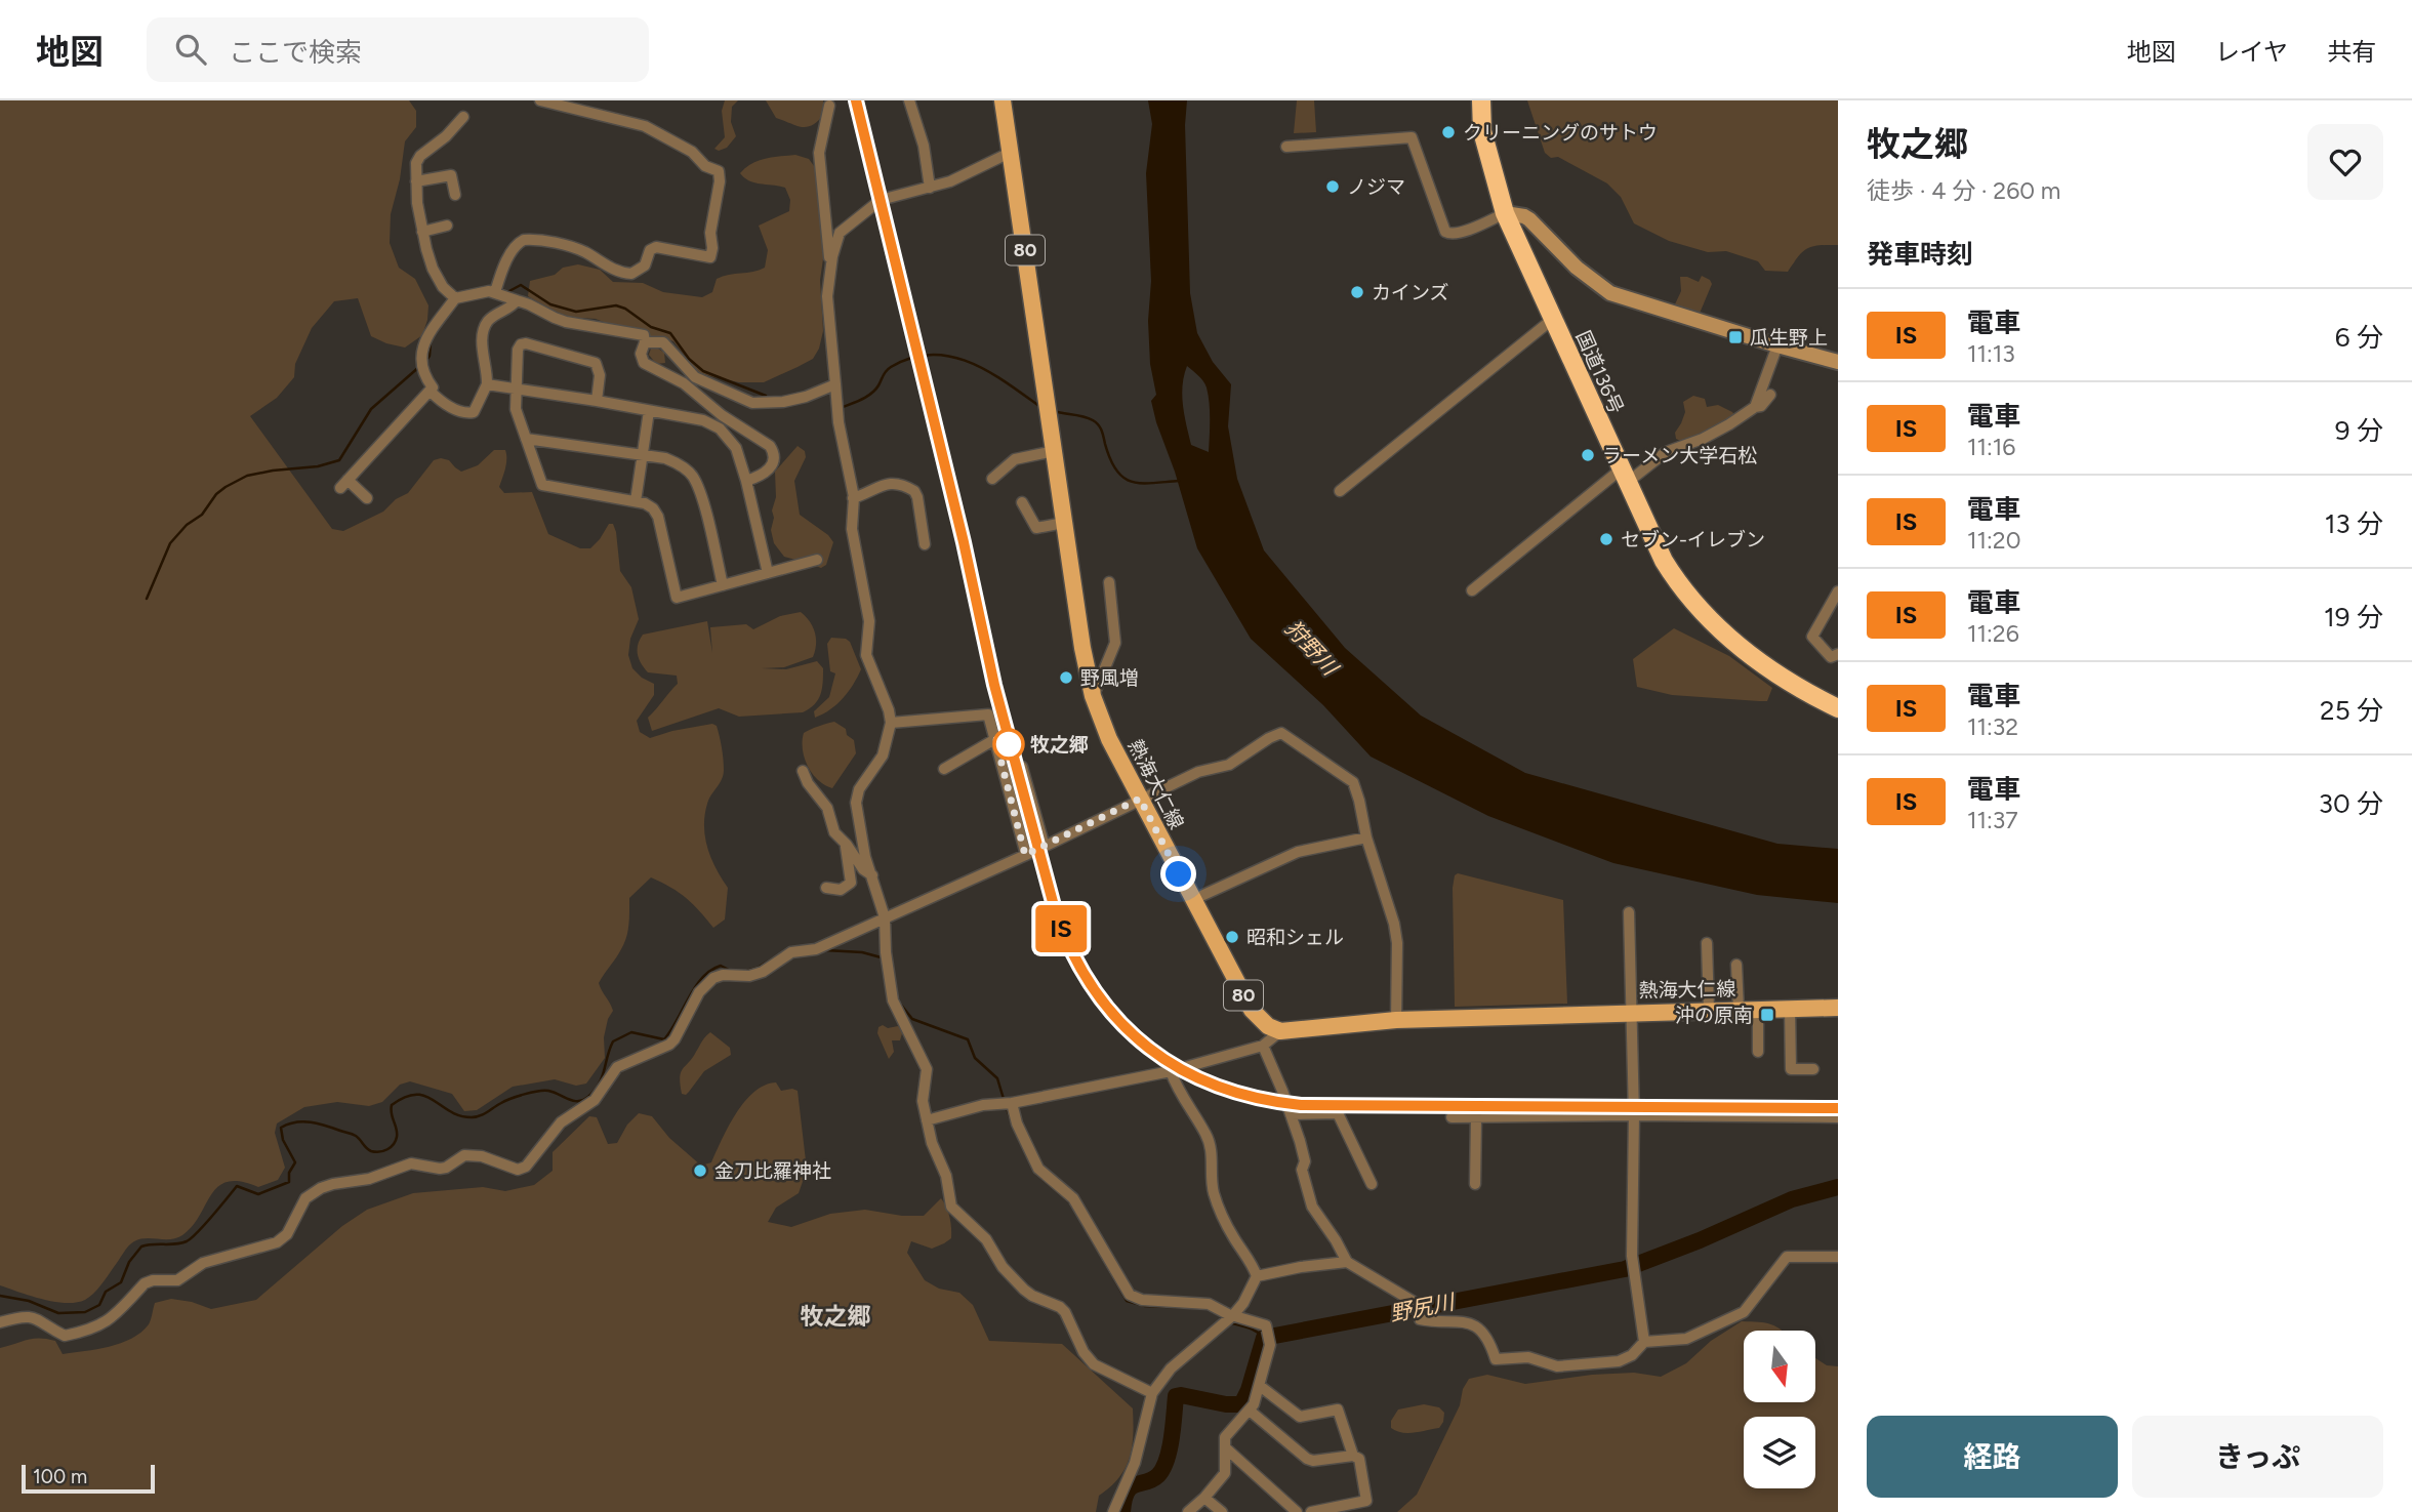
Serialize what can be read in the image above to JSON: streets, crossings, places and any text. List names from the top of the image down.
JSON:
{
  "streets": {
    "highway": ["国道136号"],
    "main road": ["80", "熱海大仁線"]
  },
  "districts": ["牧之郷"],
  "water": ["狩野川", "野尻川"],
  "places": {
    "other": [
      "クリーニングのサトウ",
      "ノジマ",
      "カインズ",
      "ラーメン大学石松",
      "セブン-イレブン",
      "野風増",
      "牧之郷",
      "昭和シェル",
      "金刀比羅神社"
    ],
    "transit": ["瓜生野上", "沖の原南"]
  },
  "scale_bar": "100 m",
  "north": "bottom",
  "page": {
    "header": "地図",
    "search": "ここで検索",
    "nav": ["地図", "レイヤ", "共有"],
    "on_map": "IS",
    "heading": [
      ["牧之郷", "徒歩 · 4 分 · 260 m"],
      "発車時刻"
    ],
    "list": [
      {
        "mark": "IS",
        "name": "電車",
        "note": "11:13",
        "value": "6 分"
      },
      {
        "mark": "IS",
        "name": "電車",
        "note": "11:16",
        "value": "9 分"
      },
      {
        "mark": "IS",
        "name": "電車",
        "note": "11:20",
        "value": "13 分"
      },
      {
        "mark": "IS",
        "name": "電車",
        "note": "11:26",
        "value": "19 分"
      },
      {
        "mark": "IS",
        "name": "電車",
        "note": "11:32",
        "value": "25 分"
      },
      {
        "mark": "IS",
        "name": "電車",
        "note": "11:37",
        "value": "30 分"
      }
    ],
    "buttons": ["経路", "きっぷ"],
    "scale": "100 m"
  }
}
